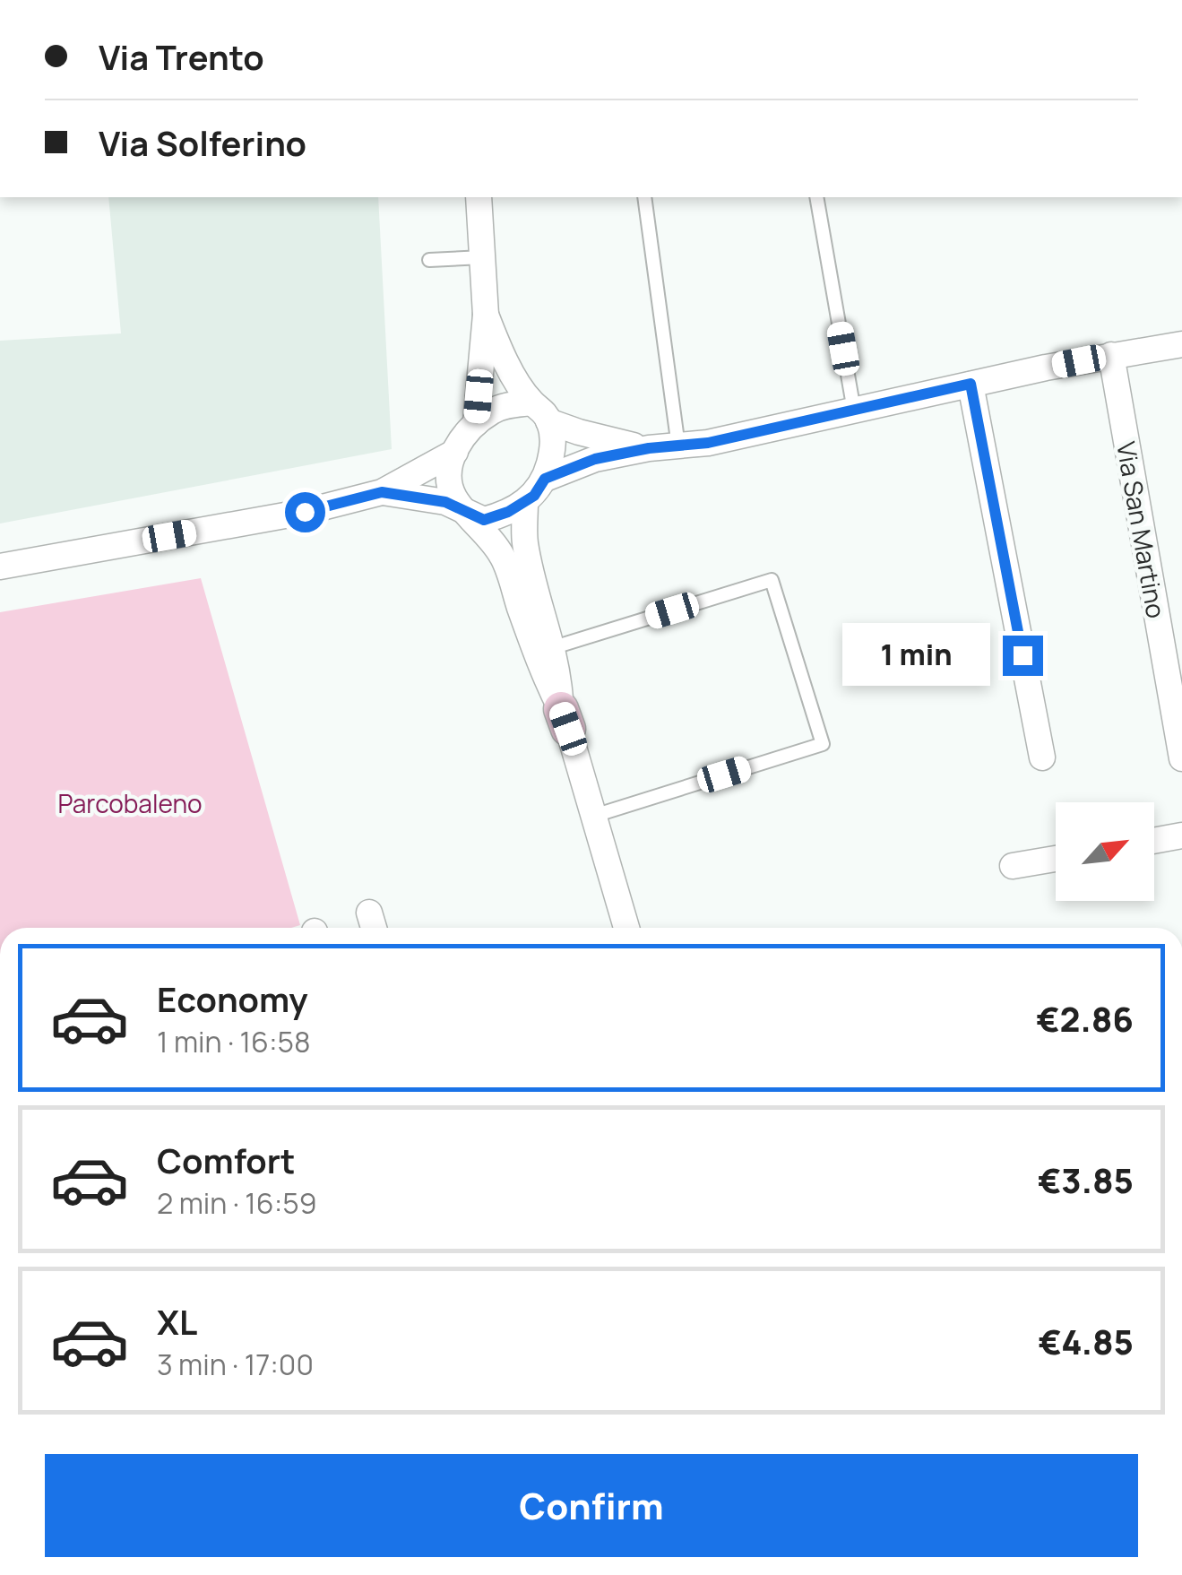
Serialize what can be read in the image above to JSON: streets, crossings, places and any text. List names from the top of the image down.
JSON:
{
  "streets": {
    "street": ["Via San Martino"]
  },
  "parks": ["Parcobaleno"],
  "north": "top right",
  "page": {
    "banner": ["Via Trento", "Via Solferino"],
    "bubble": "1 min",
    "list": [
      {
        "name": "Economy",
        "note": "1 min · 16:58",
        "value": "€2.86"
      },
      {
        "name": "Comfort",
        "note": "2 min · 16:59",
        "value": "€3.85"
      },
      {
        "name": "XL",
        "note": "3 min · 17:00",
        "value": "€4.85"
      }
    ],
    "buttons": "Confirm"
  }
}
